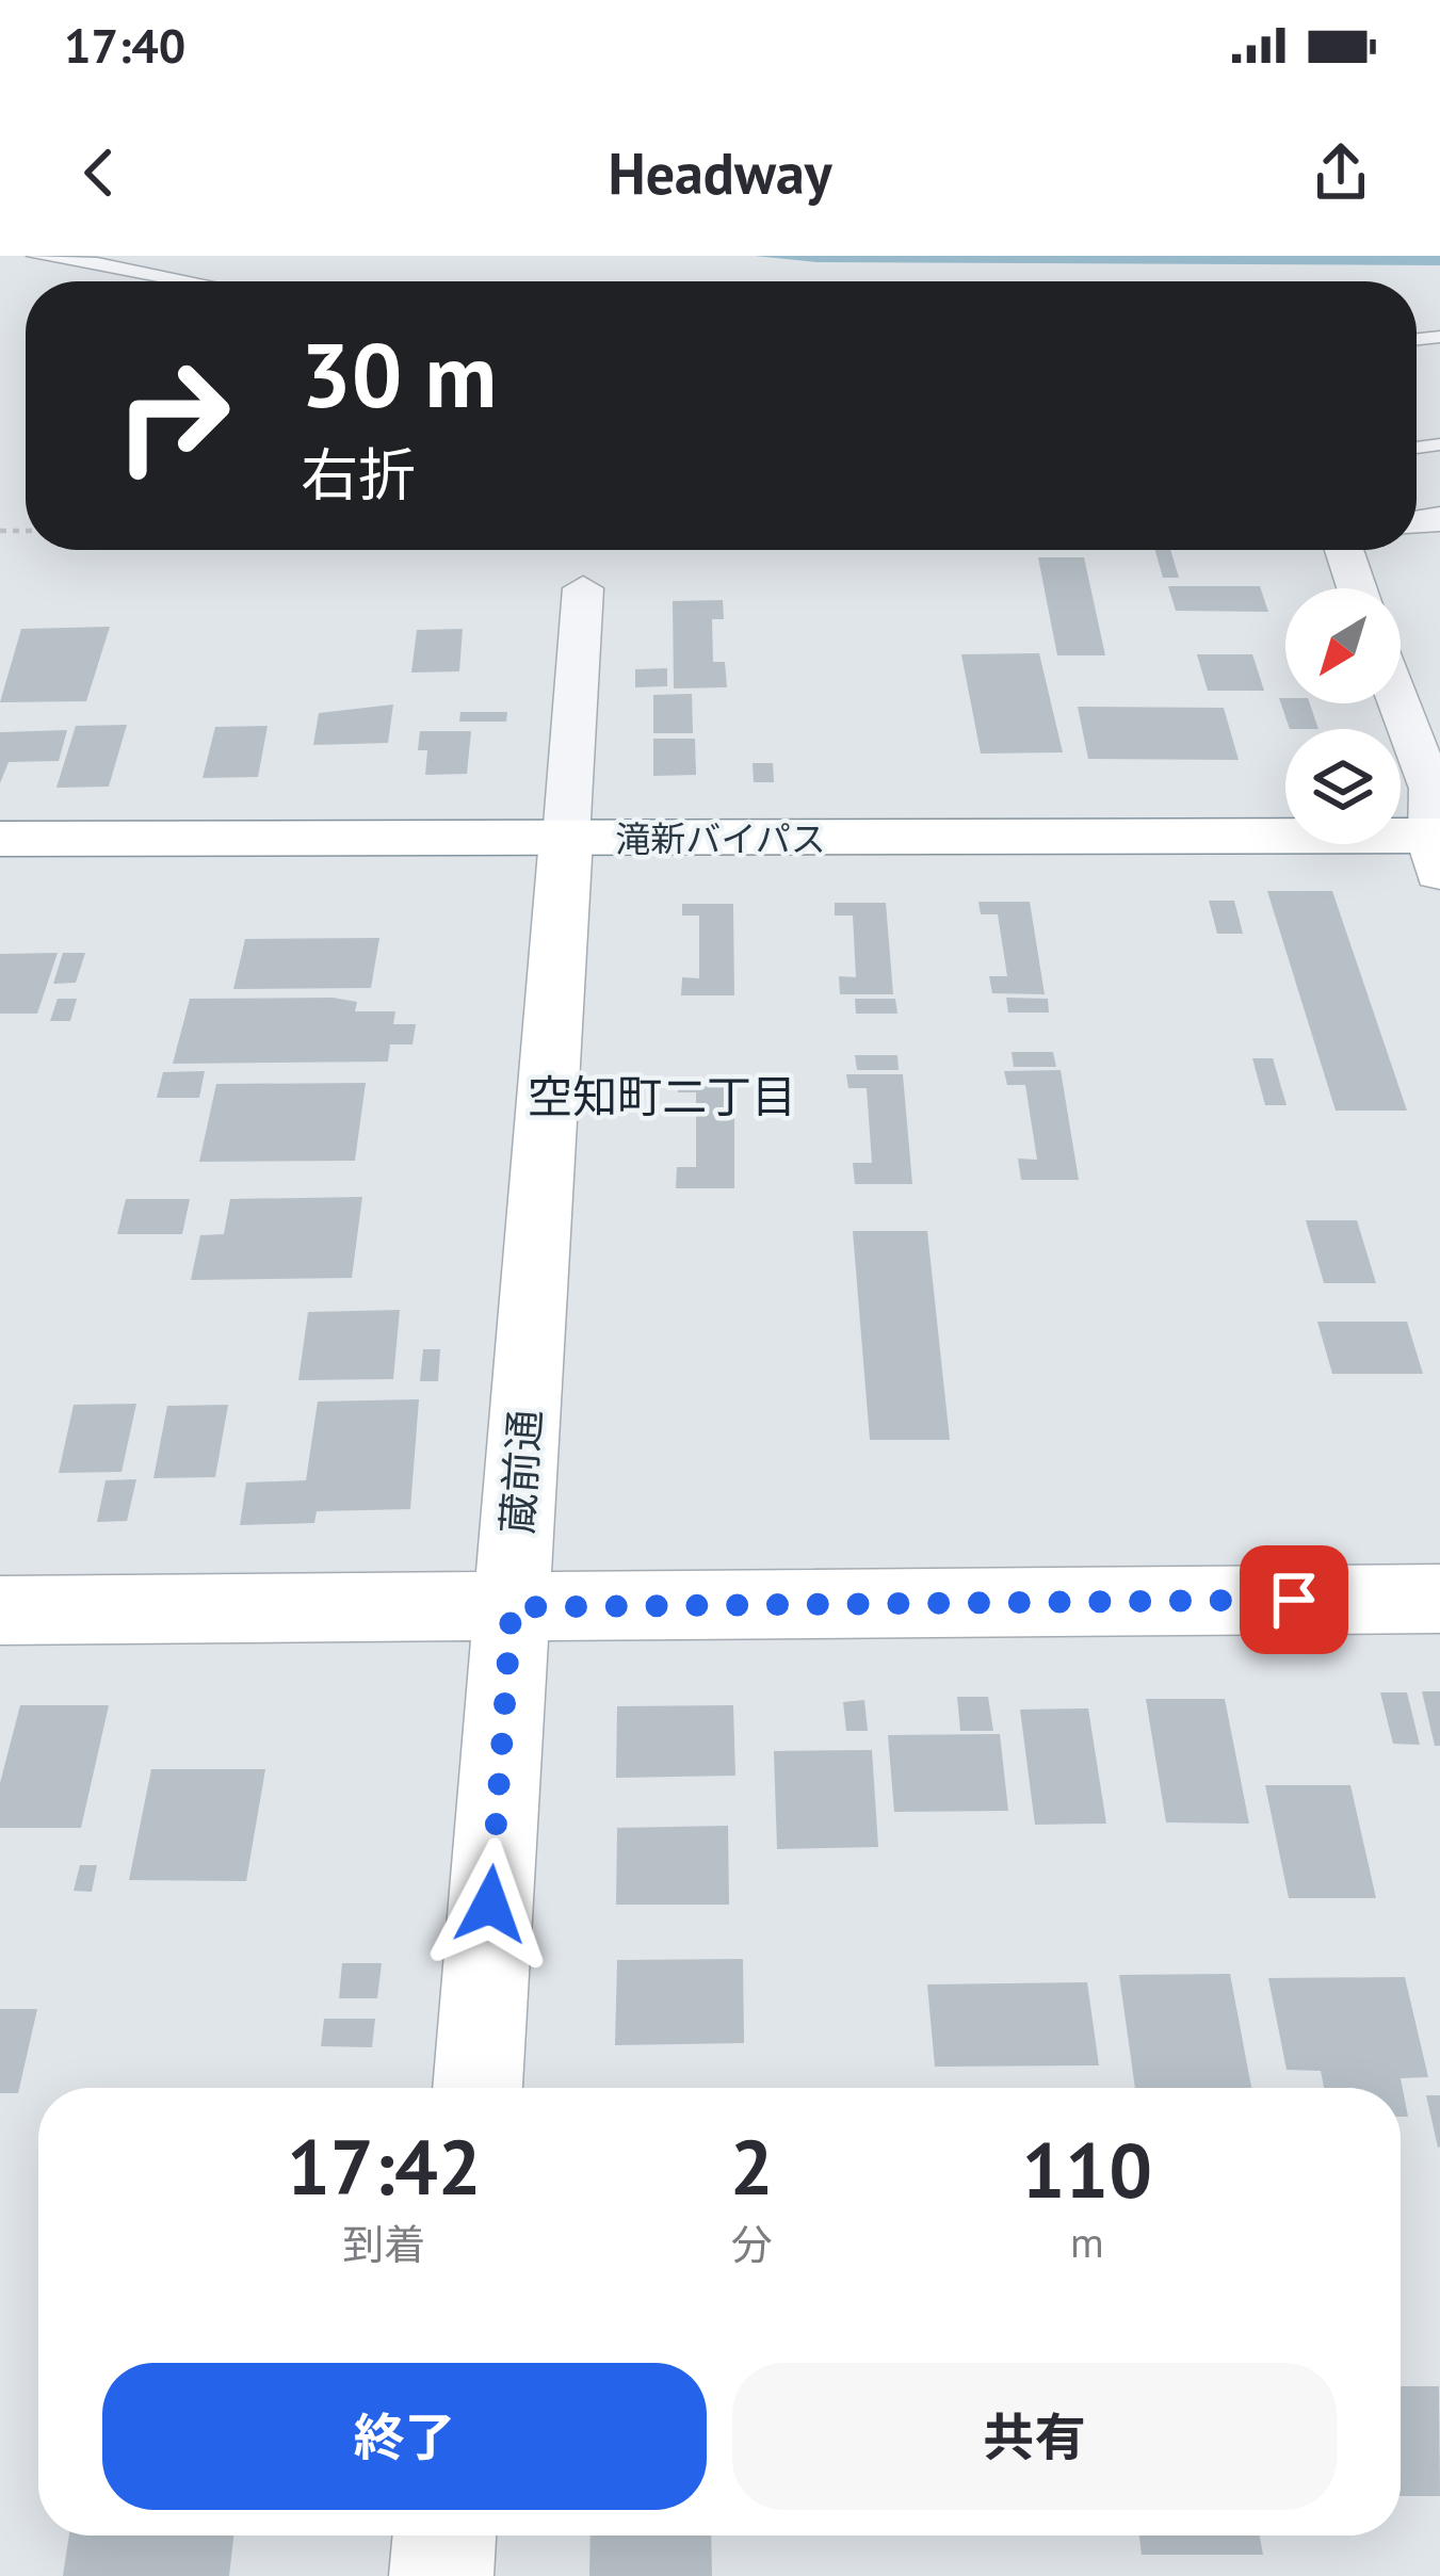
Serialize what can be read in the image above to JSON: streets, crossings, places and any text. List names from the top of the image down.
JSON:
{
  "streets": {
    "main road": ["滝新バイパス", "蔵前通"]
  },
  "crossings": [
    ["滝新バイパス", "蔵前通"]
  ],
  "districts": ["空知町二丁目"],
  "north": "bottom left",
  "page": {
    "status": "17:40",
    "header": "Headway",
    "turn": ["30 m", "右折"],
    "eta": [
      "17:42",
      "到着",
      "2",
      "分",
      "110",
      "m"
    ],
    "buttons": ["終了", "共有"]
  }
}
